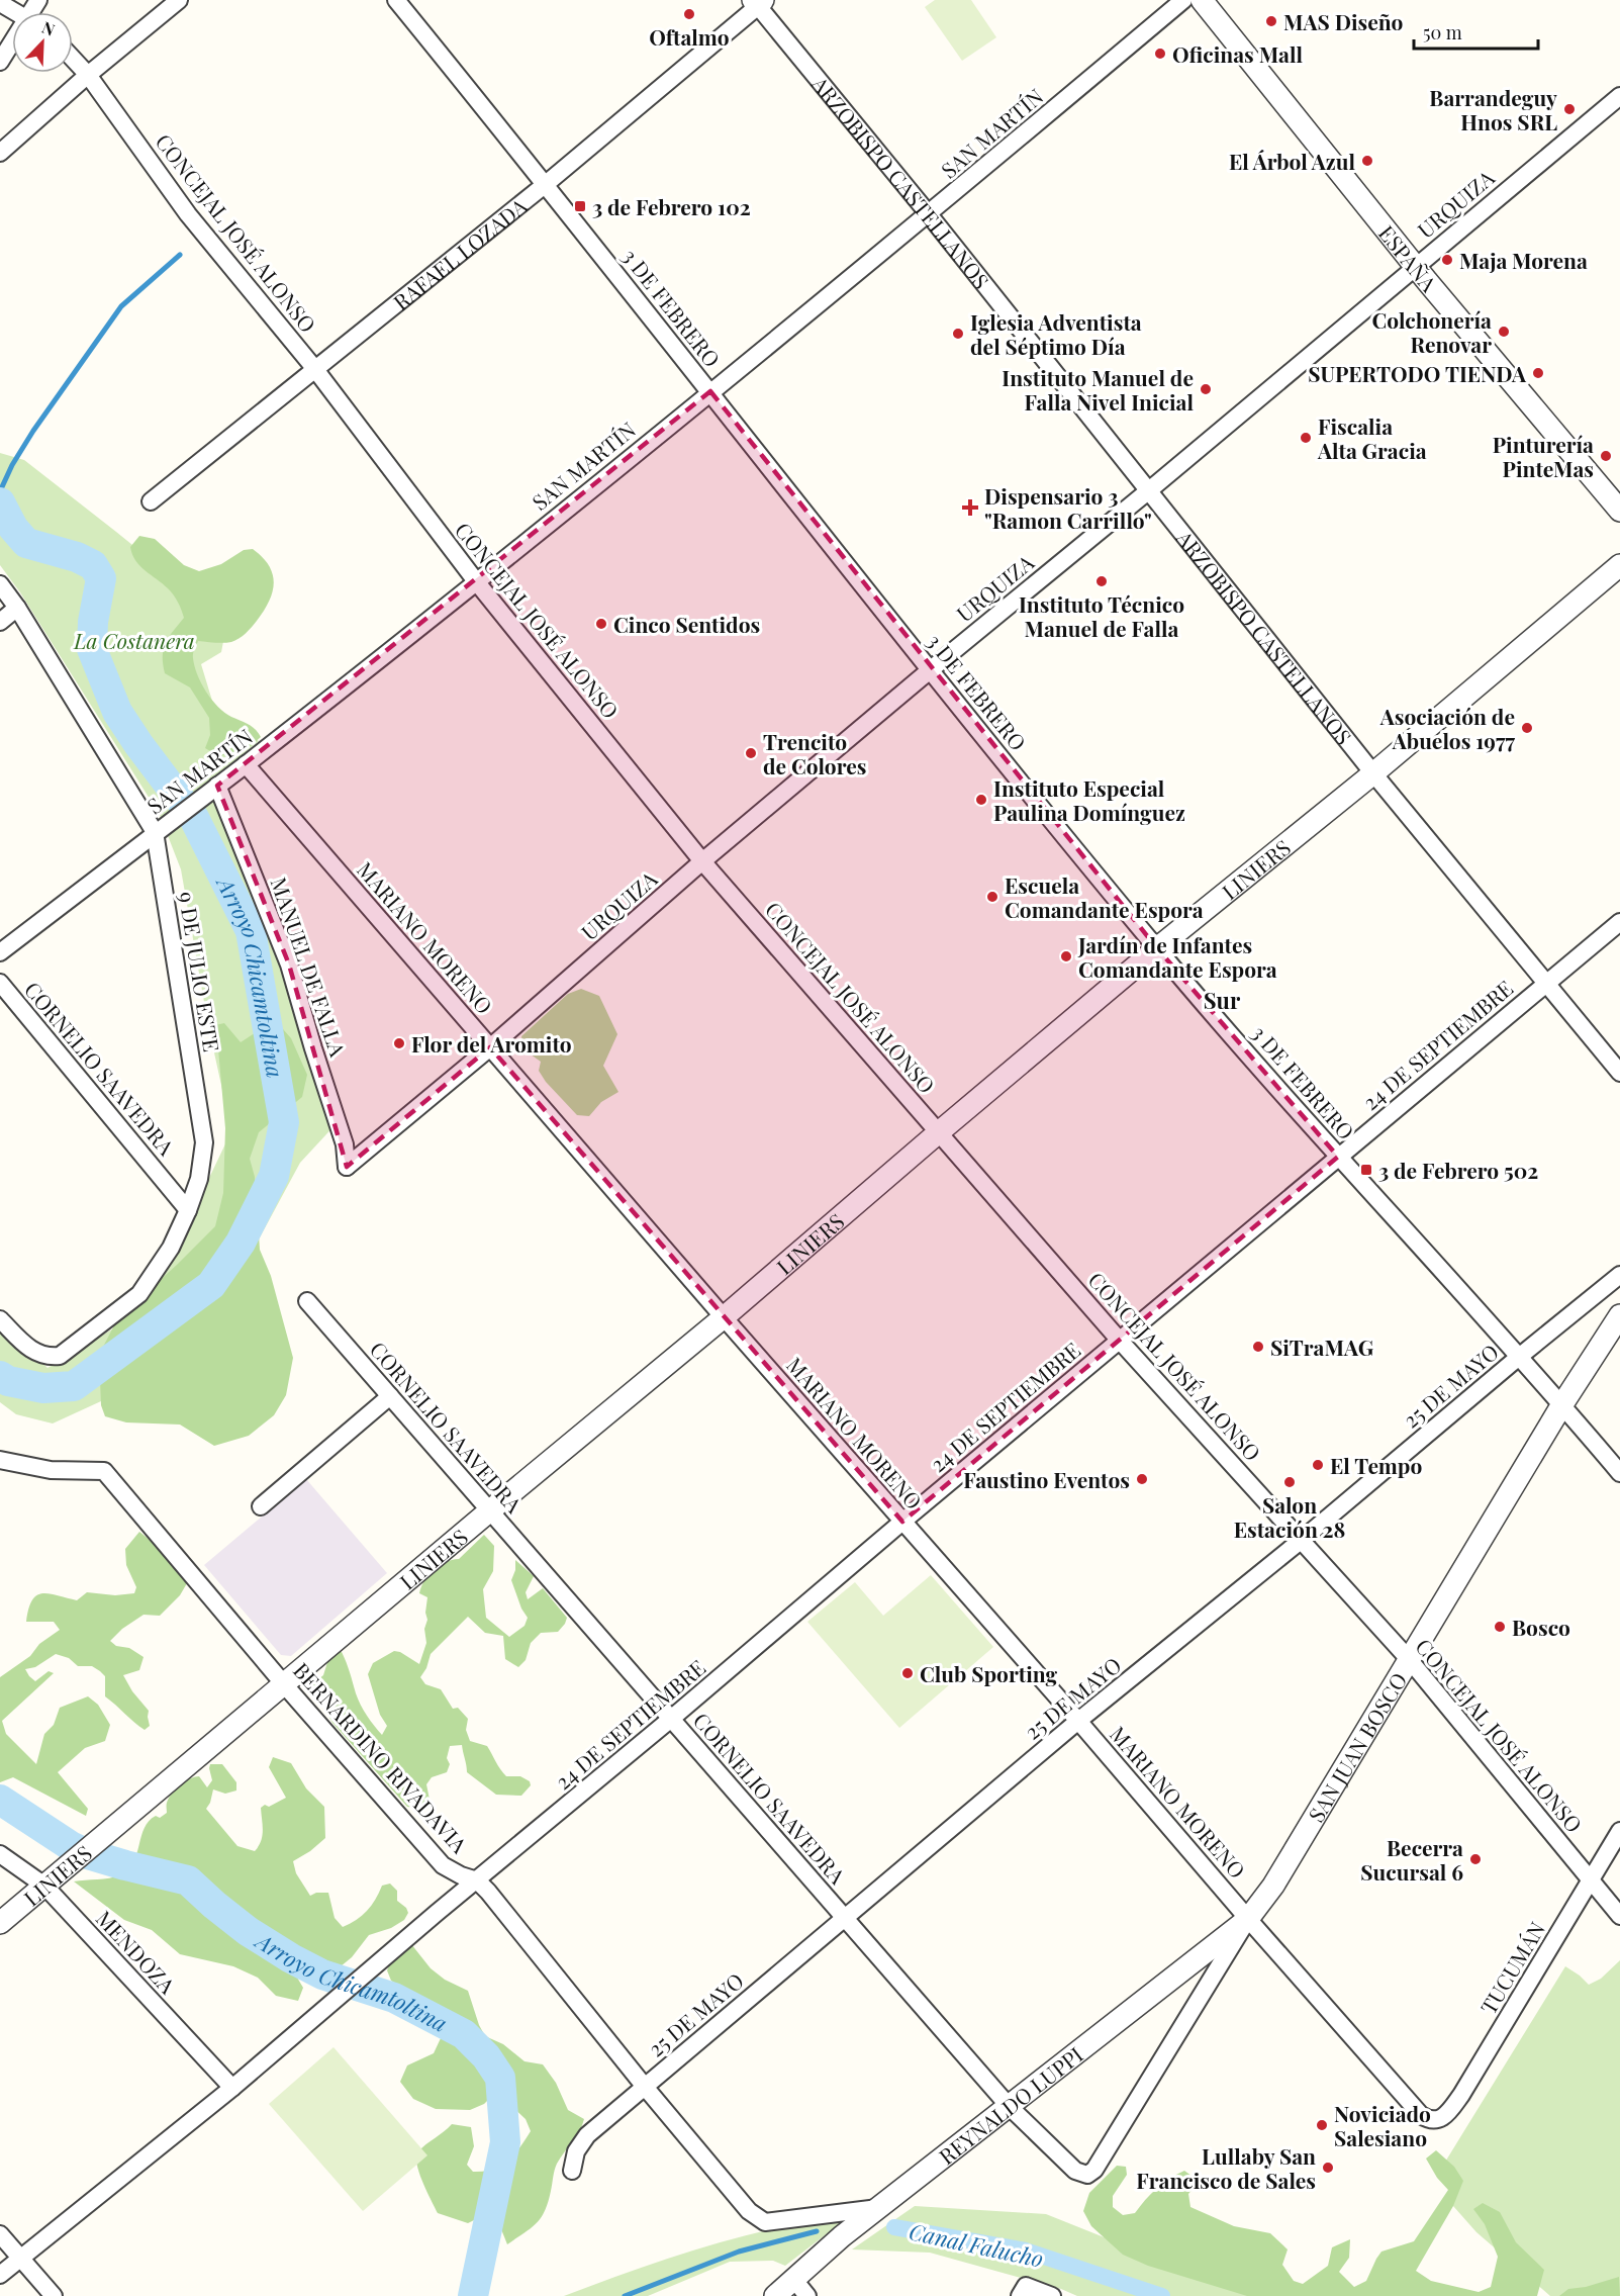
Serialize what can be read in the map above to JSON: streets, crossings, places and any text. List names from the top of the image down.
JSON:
{
  "streets": {
    "street": [
      "SAN MARTÍN",
      "ARZOBISPO CASTELLANOS",
      "URQUIZA",
      "CONCEJAL JOSÉ ALONSO",
      "RAFAEL LOZADA",
      "ESPAÑA",
      "3 DE FEBRERO",
      "LINIERS",
      "MARIANO MORENO",
      "MANUEL DE FALLA",
      "9 DE JULIO ESTE",
      "24 DE SEPTIEMBRE",
      "CORNELIO SAAVEDRA",
      "25 DE MAYO",
      "SAN JUAN BOSCO",
      "BERNARDINO RIVADAVIA",
      "MENDOZA",
      "TUCUMÁN",
      "REYNALDO LUPPI"
    ]
  },
  "crossings": [
    ["SAN MARTÍN", "ARZOBISPO CASTELLANOS"],
    ["SAN MARTÍN", "CONCEJAL JOSÉ ALONSO"],
    ["SAN MARTÍN", "3 DE FEBRERO"],
    ["SAN MARTÍN", "MARIANO MORENO"],
    ["SAN MARTÍN", "MANUEL DE FALLA"],
    ["SAN MARTÍN", "9 DE JULIO ESTE"],
    ["ARZOBISPO CASTELLANOS", "URQUIZA"],
    ["ARZOBISPO CASTELLANOS", "RAFAEL LOZADA"],
    ["ARZOBISPO CASTELLANOS", "LINIERS"],
    ["ARZOBISPO CASTELLANOS", "24 DE SEPTIEMBRE"],
    ["URQUIZA", "CONCEJAL JOSÉ ALONSO"],
    ["URQUIZA", "ESPAÑA"],
    ["URQUIZA", "3 DE FEBRERO"],
    ["URQUIZA", "MARIANO MORENO"],
    ["URQUIZA", "MANUEL DE FALLA"],
    ["CONCEJAL JOSÉ ALONSO", "RAFAEL LOZADA"],
    ["CONCEJAL JOSÉ ALONSO", "LINIERS"],
    ["CONCEJAL JOSÉ ALONSO", "24 DE SEPTIEMBRE"],
    ["CONCEJAL JOSÉ ALONSO", "25 DE MAYO"],
    ["CONCEJAL JOSÉ ALONSO", "SAN JUAN BOSCO"],
    ["CONCEJAL JOSÉ ALONSO", "TUCUMÁN"],
    ["RAFAEL LOZADA", "3 DE FEBRERO"],
    ["3 DE FEBRERO", "LINIERS"],
    ["3 DE FEBRERO", "24 DE SEPTIEMBRE"],
    ["3 DE FEBRERO", "25 DE MAYO"],
    ["3 DE FEBRERO", "SAN JUAN BOSCO"],
    ["LINIERS", "MARIANO MORENO"],
    ["LINIERS", "CORNELIO SAAVEDRA"],
    ["LINIERS", "BERNARDINO RIVADAVIA"],
    ["LINIERS", "MENDOZA"],
    ["MARIANO MORENO", "24 DE SEPTIEMBRE"],
    ["MARIANO MORENO", "25 DE MAYO"],
    ["MARIANO MORENO", "SAN JUAN BOSCO"],
    ["MARIANO MORENO", "TUCUMÁN"],
    ["MARIANO MORENO", "REYNALDO LUPPI"],
    ["9 DE JULIO ESTE", "CORNELIO SAAVEDRA"],
    ["24 DE SEPTIEMBRE", "CORNELIO SAAVEDRA"],
    ["24 DE SEPTIEMBRE", "BERNARDINO RIVADAVIA"],
    ["24 DE SEPTIEMBRE", "MENDOZA"],
    ["CORNELIO SAAVEDRA", "25 DE MAYO"],
    ["CORNELIO SAAVEDRA", "SAN JUAN BOSCO"],
    ["CORNELIO SAAVEDRA", "REYNALDO LUPPI"],
    ["25 DE MAYO", "BERNARDINO RIVADAVIA"],
    ["SAN JUAN BOSCO", "REYNALDO LUPPI"],
    ["BERNARDINO RIVADAVIA", "REYNALDO LUPPI"]
  ],
  "districts": ["Sur"],
  "water": ["Arroyo Chicamtoltina", "Canal Falucho"],
  "parks": ["La Costanera"],
  "places": {
    "other": [
      "Oftalmo",
      "MAS Diseño",
      "Oficinas Mall",
      "Barrandeguy Hnos SRL",
      "El Árbol Azul",
      "Maja Morena",
      "Colchonería Renovar",
      "Iglesia Adventista del Séptimo Día",
      "SUPERTODO TIENDA",
      "Instituto Manuel de Falla Nivel Inicial",
      "Fiscalia Alta Gracia",
      "Pinturería PinteMas",
      "Instituto Técnico Manuel de Falla",
      "Cinco Sentidos",
      "Asociación de Abuelos 1977",
      "Trencito de Colores",
      "Instituto Especial Paulina Domínguez",
      "Escuela Comandante Espora",
      "Jardín de Infantes Comandante Espora",
      "Flor del Aromito",
      "SiTraMAG",
      "El Tempo",
      "Faustino Eventos",
      "Salon Estación 28",
      "Bosco",
      "Club Sporting",
      "Becerra Sucursal 6",
      "Noviciado Salesiano",
      "Lullaby San Francisco de Sales"
    ],
    "transit": ["3 de Febrero 102", "3 de Febrero 502"],
    "health": ["Dispensario 3 \"Ramon Carrillo\""]
  },
  "scale_bar": "50 m",
  "north": "top right"
}
